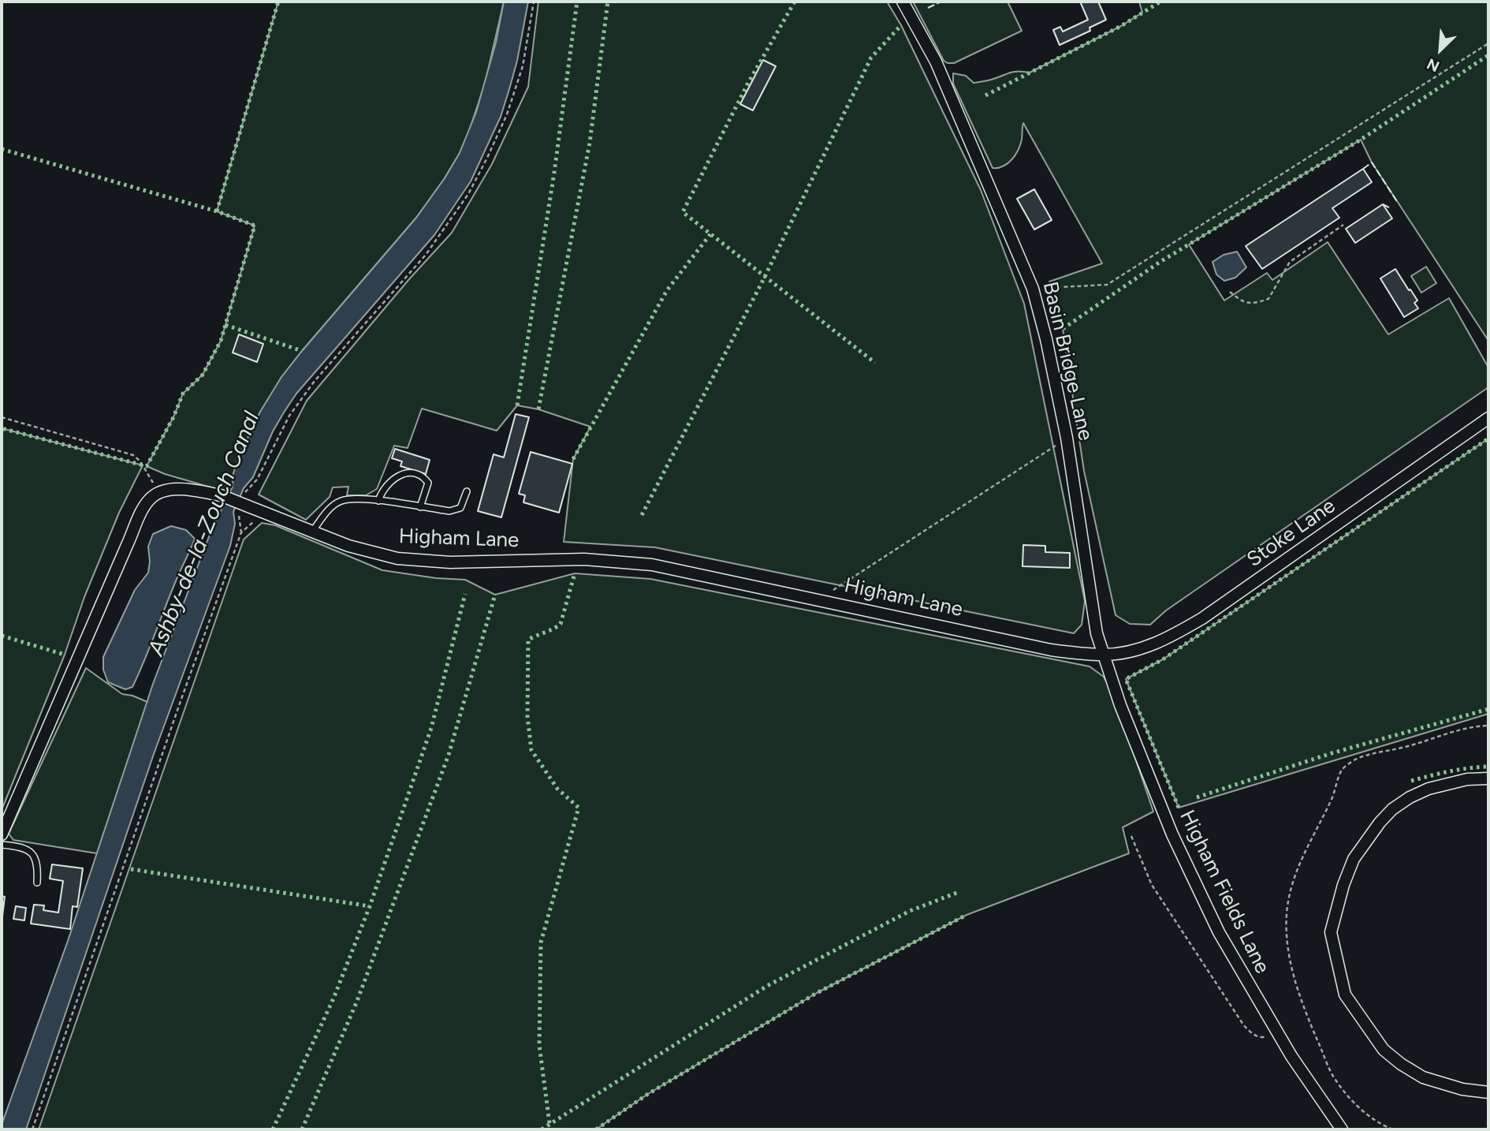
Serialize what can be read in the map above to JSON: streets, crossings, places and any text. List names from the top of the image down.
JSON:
{
  "streets": {
    "street": [
      "Basin Bridge Lane",
      "Stoke Lane",
      "Higham Lane",
      "Higham Fields Lane"
    ]
  },
  "crossings": [
    ["Basin Bridge Lane", "Stoke Lane"],
    ["Basin Bridge Lane", "Higham Lane"],
    ["Basin Bridge Lane", "Higham Fields Lane"],
    ["Stoke Lane", "Higham Lane"],
    ["Stoke Lane", "Higham Fields Lane"],
    ["Higham Lane", "Higham Fields Lane"]
  ],
  "water": ["Ashby-de-la-Zouch Canal"],
  "north": "bottom left"
}
